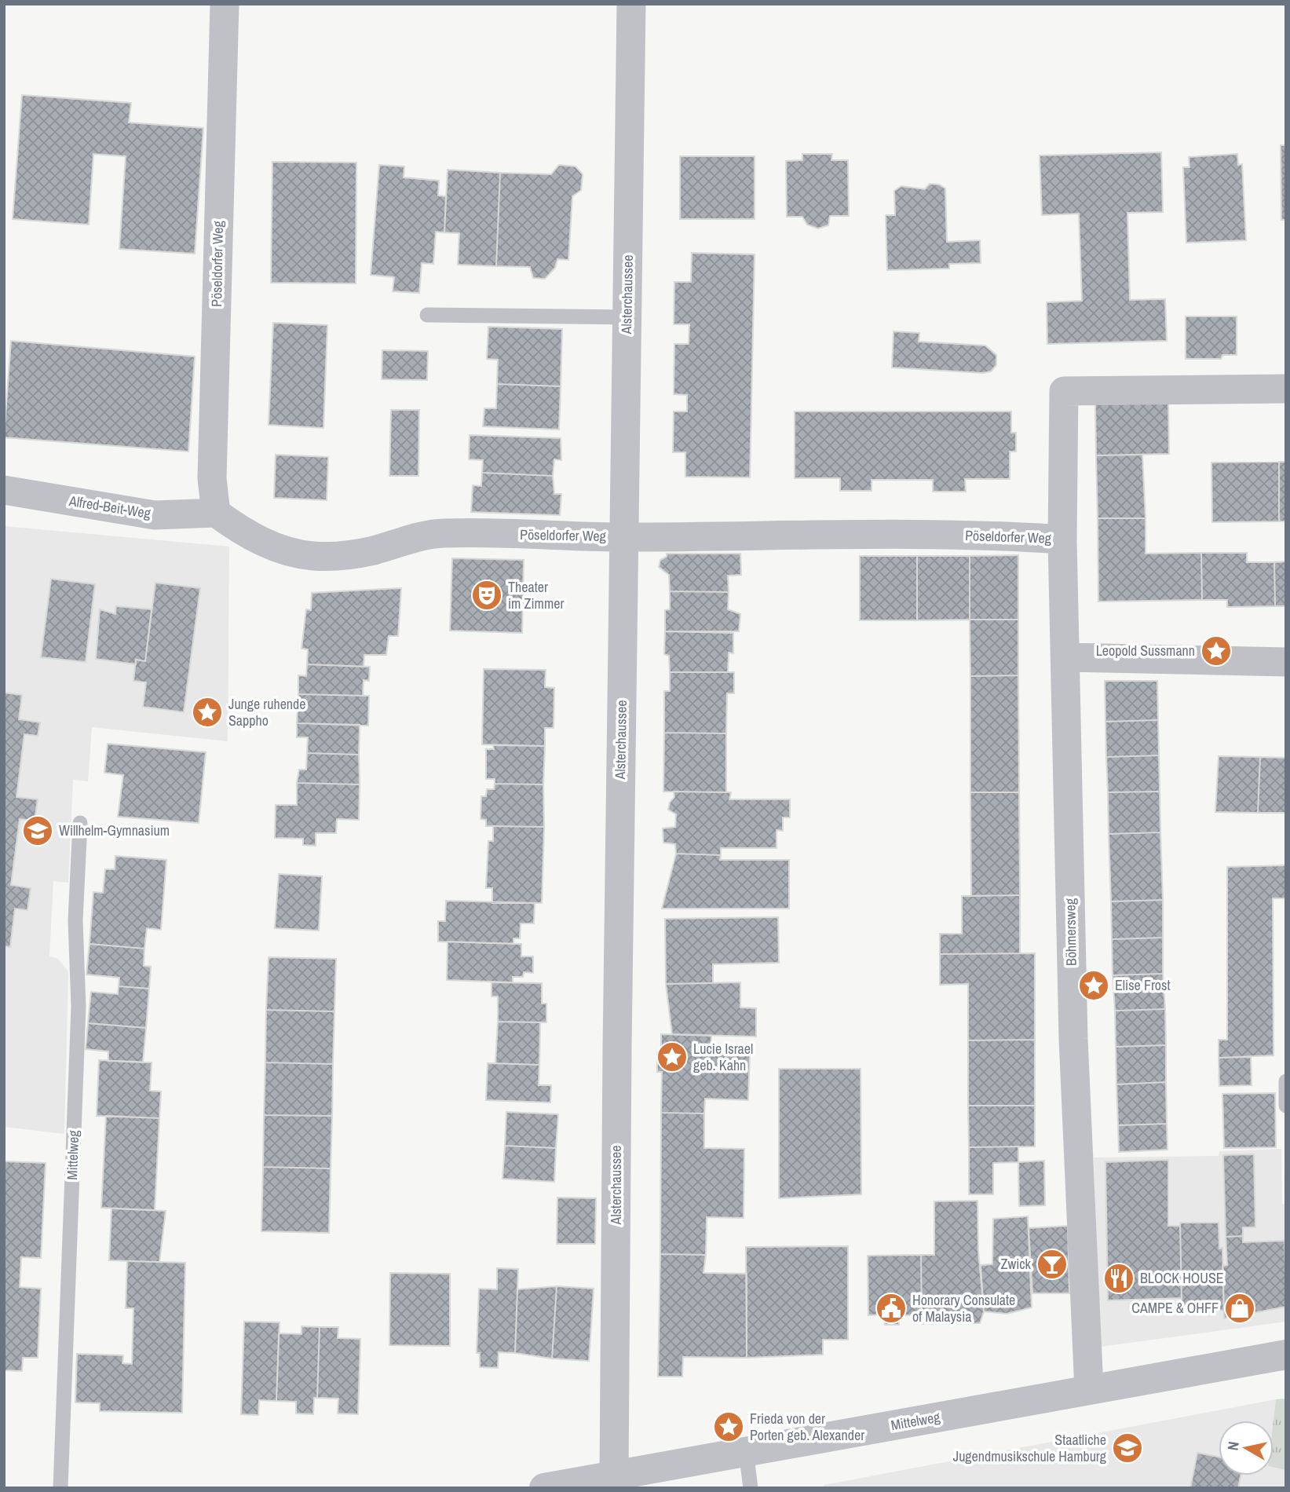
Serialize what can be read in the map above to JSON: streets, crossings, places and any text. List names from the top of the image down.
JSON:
{
  "streets": {
    "street": [
      "Pöseldorfer Weg",
      "Alsterchaussee",
      "Alfred-Beit-Weg",
      "Böhmersweg",
      "Mittelweg"
    ]
  },
  "crossings": [
    ["Pöseldorfer Weg", "Alsterchaussee"],
    ["Pöseldorfer Weg", "Alfred-Beit-Weg"],
    ["Pöseldorfer Weg", "Böhmersweg"],
    ["Alsterchaussee", "Mittelweg"],
    ["Böhmersweg", "Mittelweg"]
  ],
  "places": {
    "theatre": ["Theater im Zimmer"],
    "place": [
      "Leopold Sussmann",
      "Junge ruhende Sappho",
      "Elise Frost",
      "Lucie Israel geb. Kahn",
      "Frieda von der Porten geb. Alexander"
    ],
    "school or university": ["Willhelm-Gymnasium", "Staatliche Jugendmusikschule Hamburg"],
    "bar": ["Zwick"],
    "restaurant": ["BLOCK HOUSE"],
    "public building": ["Honorary Consulate of Malaysia"],
    "shop": ["CAMPE & OHFF"]
  },
  "north": "left"
}
